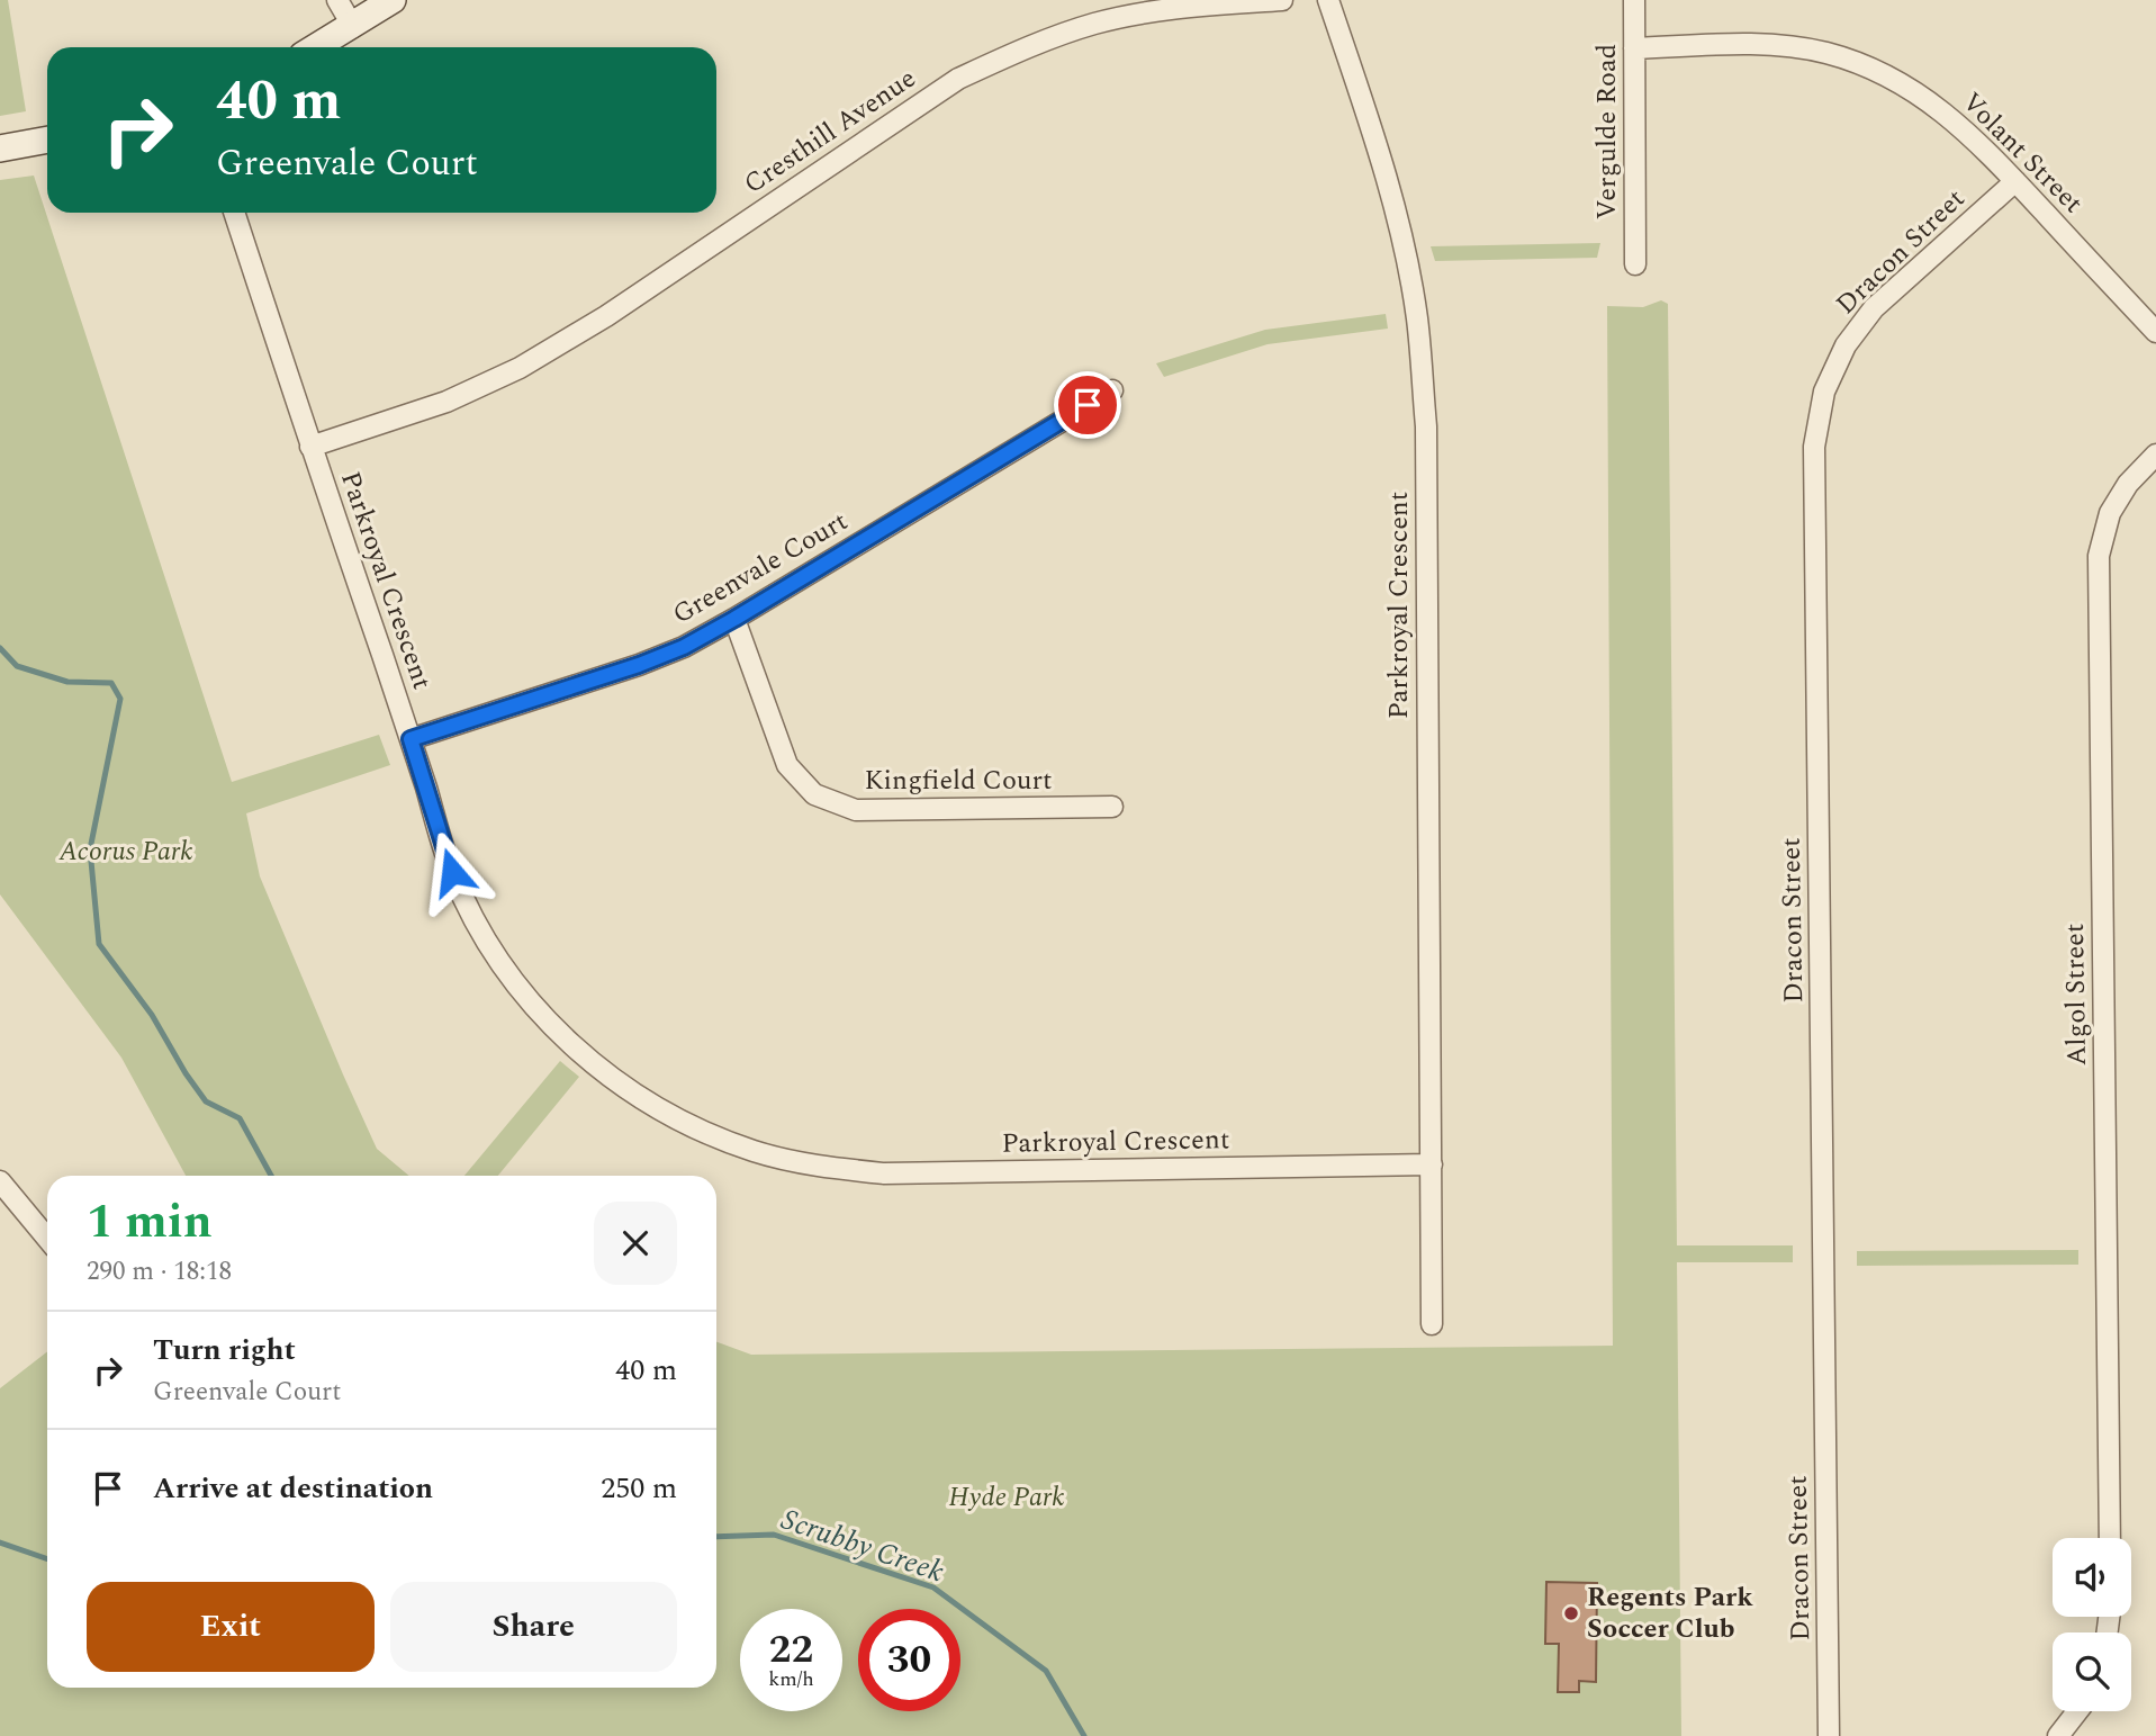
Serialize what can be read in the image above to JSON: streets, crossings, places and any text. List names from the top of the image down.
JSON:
{
  "streets": {
    "street": [
      "Cresthill Avenue",
      "Vergulde Road",
      "Volant Street",
      "Dracon Street",
      "Greenvale Court",
      "Parkroyal Crescent",
      "Kingfield Court",
      "Algol Street"
    ]
  },
  "crossings": [
    ["Cresthill Avenue", "Parkroyal Crescent"],
    ["Vergulde Road", "Volant Street"],
    ["Volant Street", "Dracon Street"],
    ["Greenvale Court", "Parkroyal Crescent"],
    ["Greenvale Court", "Kingfield Court"]
  ],
  "water": ["Scrubby Creek"],
  "parks": ["Acorus Park", "Hyde Park"],
  "places": ["Regents Park Soccer Club"],
  "page": {
    "turn": ["40 m", "Greenvale Court"],
    "heading": ["1 min", "290 m · 18:18"],
    "list": [
      {
        "name": "Turn right",
        "note": "Greenvale Court",
        "value": "40 m"
      },
      {
        "name": "Arrive at destination",
        "value": "250 m"
      }
    ],
    "buttons": ["Exit", "Share"],
    "speed": "22 km/h",
    "limit": "30"
  }
}
